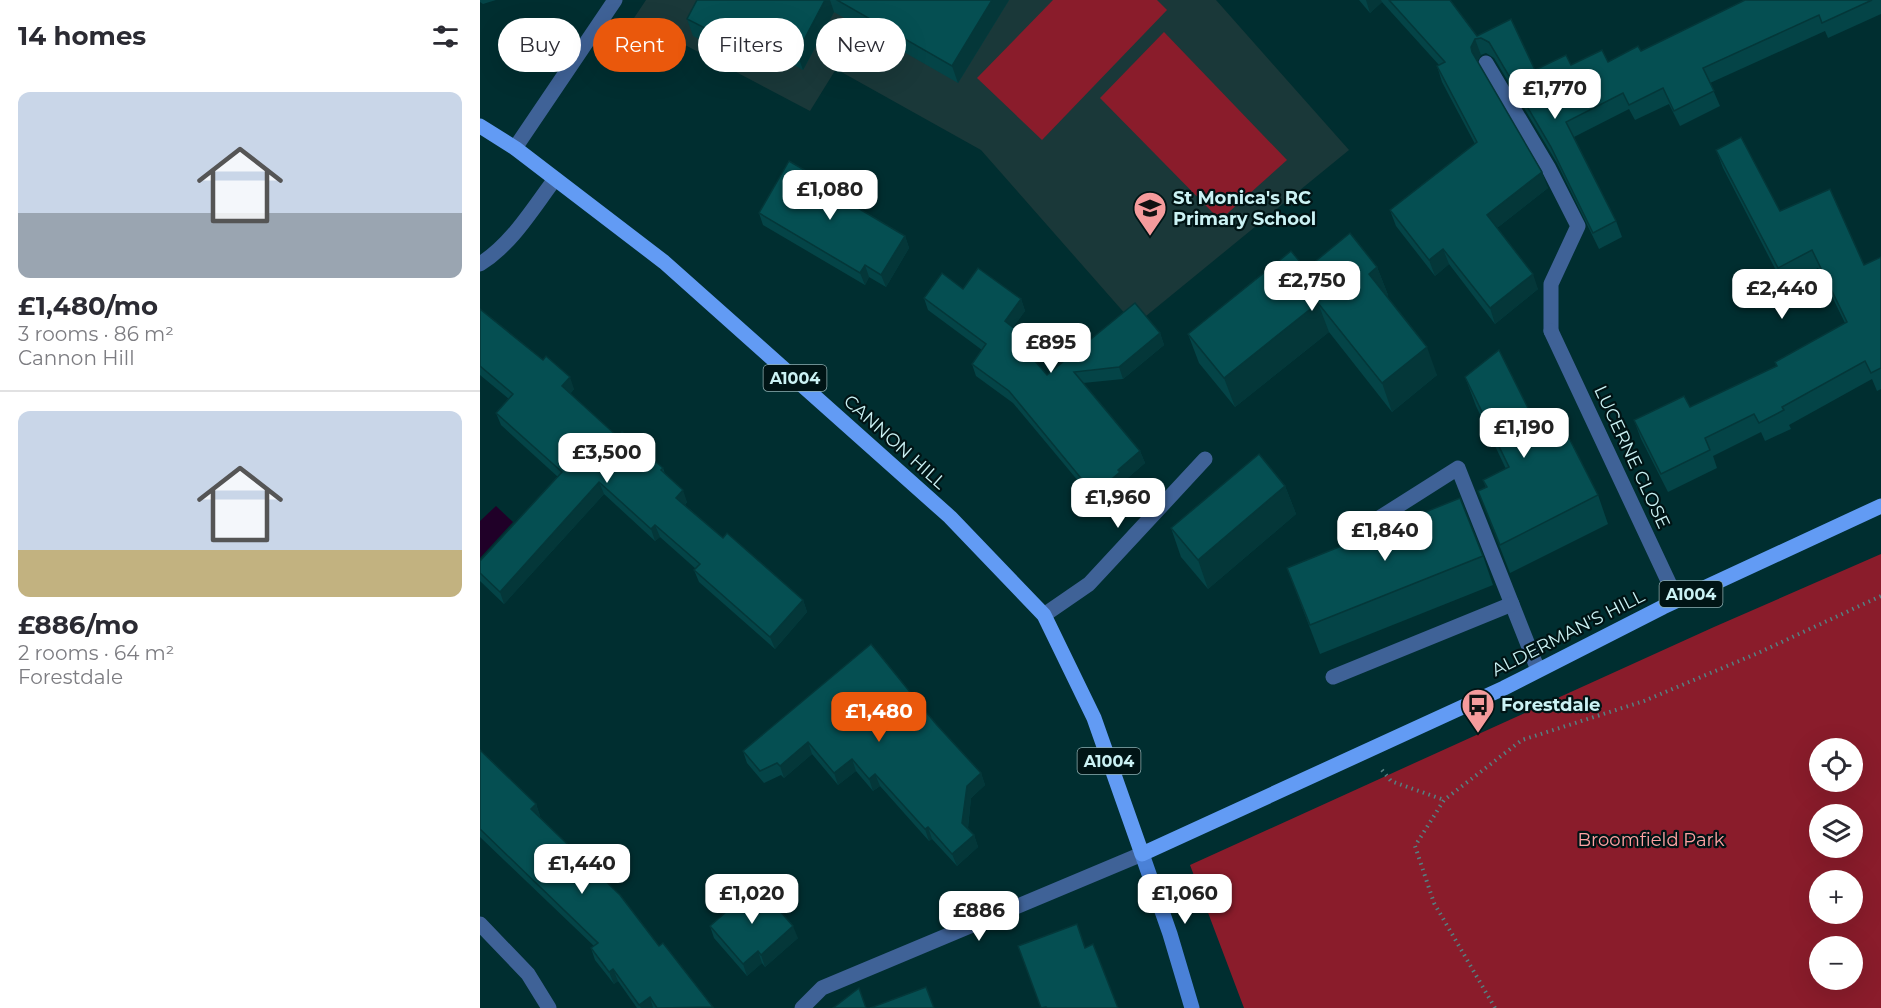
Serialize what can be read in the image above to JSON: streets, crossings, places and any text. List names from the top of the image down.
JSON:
{
  "streets": {
    "main road": ["A1004", "CANNON HILL", "ALDERMAN'S HILL"],
    "street": ["LUCERNE CLOSE"]
  },
  "crossings": [
    ["CANNON HILL", "ALDERMAN'S HILL"],
    ["LUCERNE CLOSE", "ALDERMAN'S HILL"]
  ],
  "parks": ["Broomfield Park"],
  "places": {
    "school or university": ["St Monica's RC Primary School"],
    "bus stop": ["Forestdale"]
  },
  "page": {
    "heading": "14 homes",
    "chip": [
      "Buy",
      "Rent",
      "Filters",
      "New"
    ],
    "price": [
      "£1,770",
      "£1,080",
      "£2,750",
      "£2,440",
      "£895",
      "£1,190",
      "£3,500",
      "£1,960",
      "£1,840",
      "£1,480",
      "£1,440",
      "£1,020",
      "£1,060",
      "£886"
    ],
    "list": [
      {
        "name": "£1,480/mo",
        "note": "3 rooms · 86 m² · Cannon Hill"
      },
      {
        "name": "£886/mo",
        "note": "2 rooms · 64 m² · Forestdale"
      }
    ],
    "map_buttons": ["+", "−"]
  }
}
